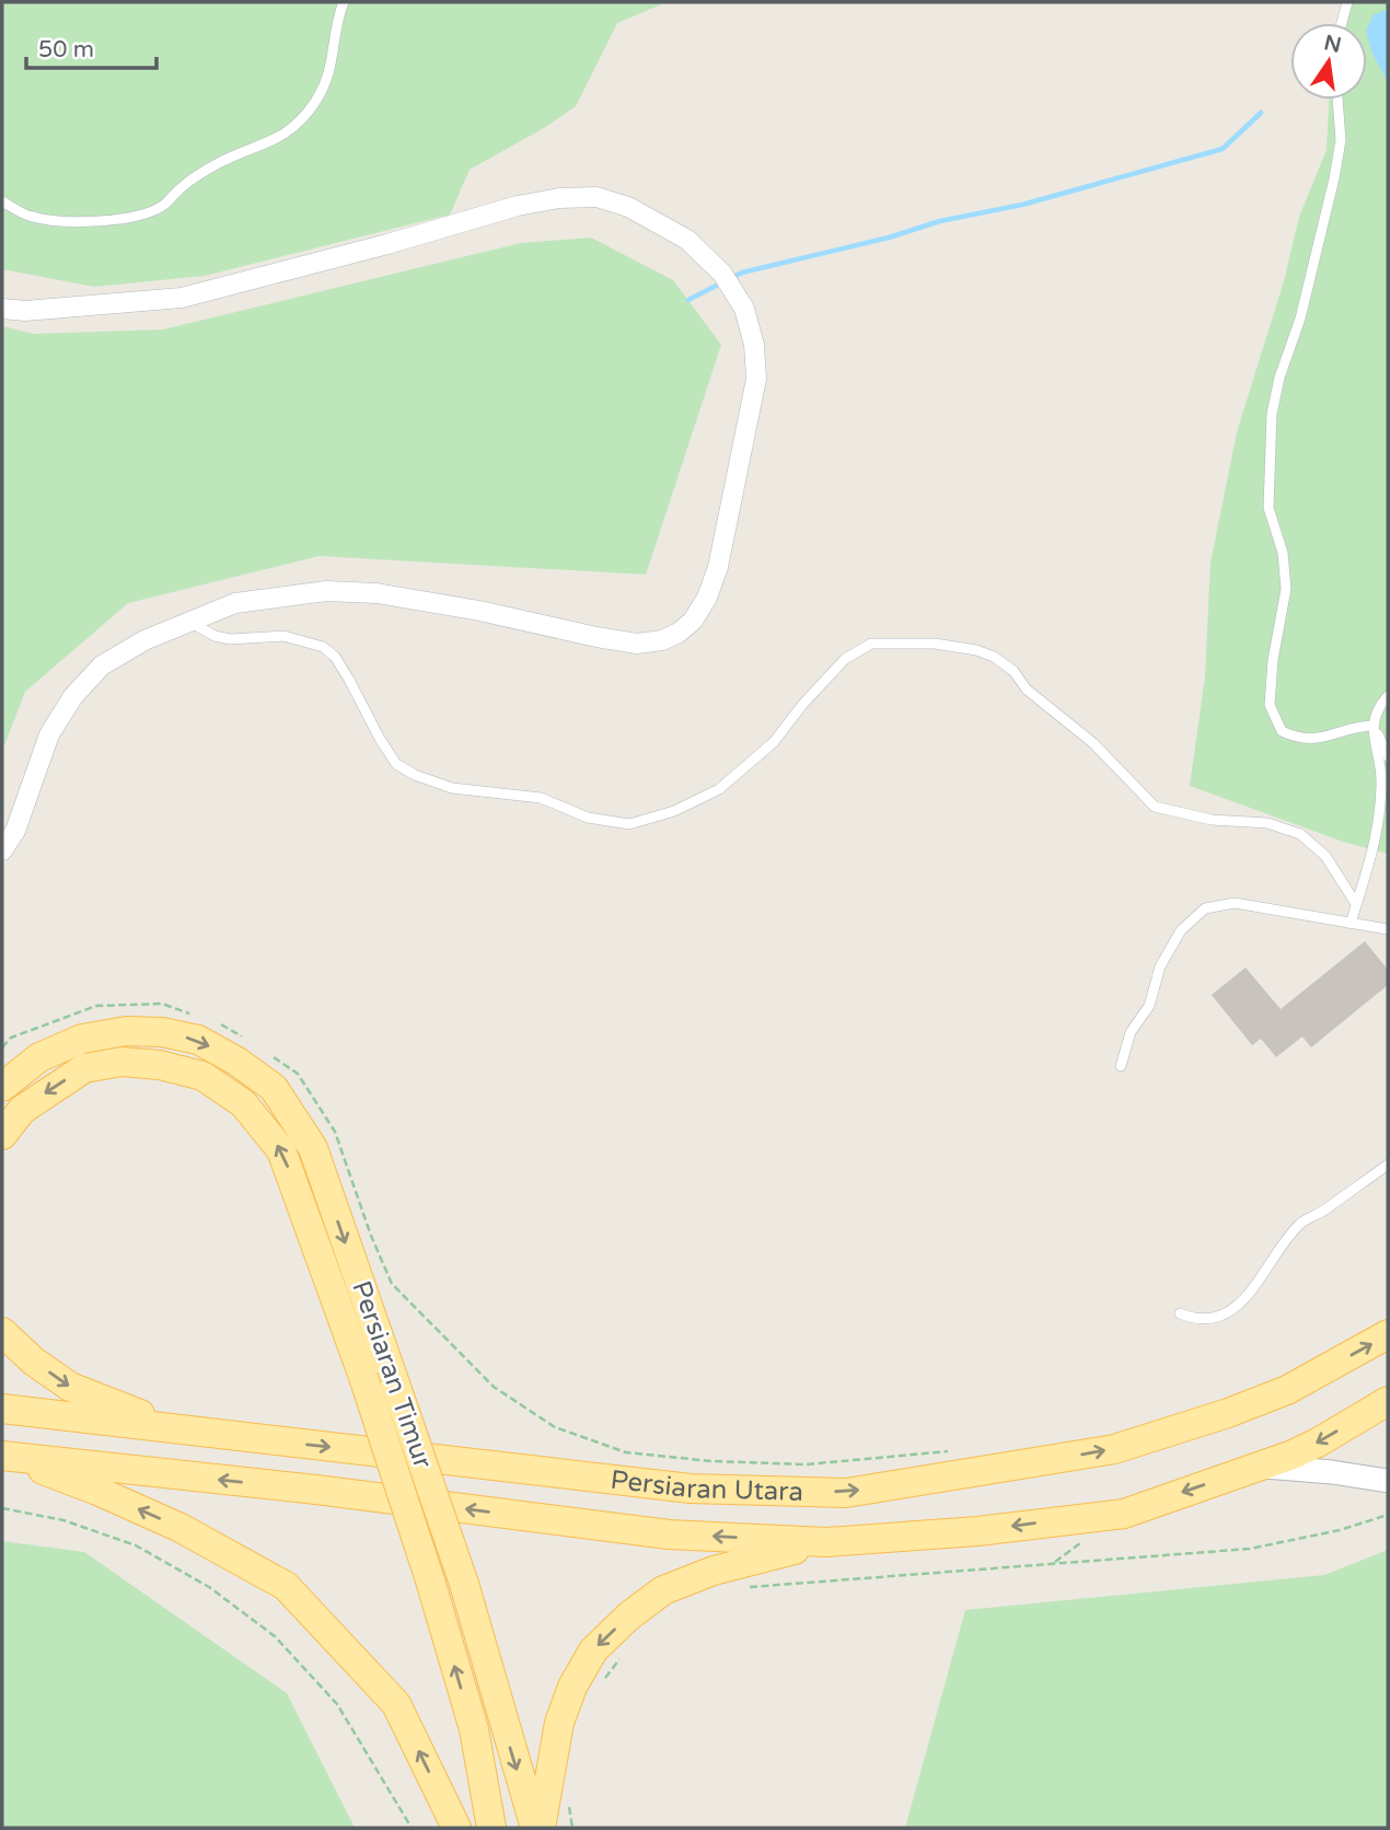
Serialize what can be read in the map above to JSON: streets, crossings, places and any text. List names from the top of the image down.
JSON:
{
  "streets": {
    "main road": ["Persiaran Timur", "Persiaran Utara"]
  },
  "scale_bar": "50 m",
  "north": "top"
}
